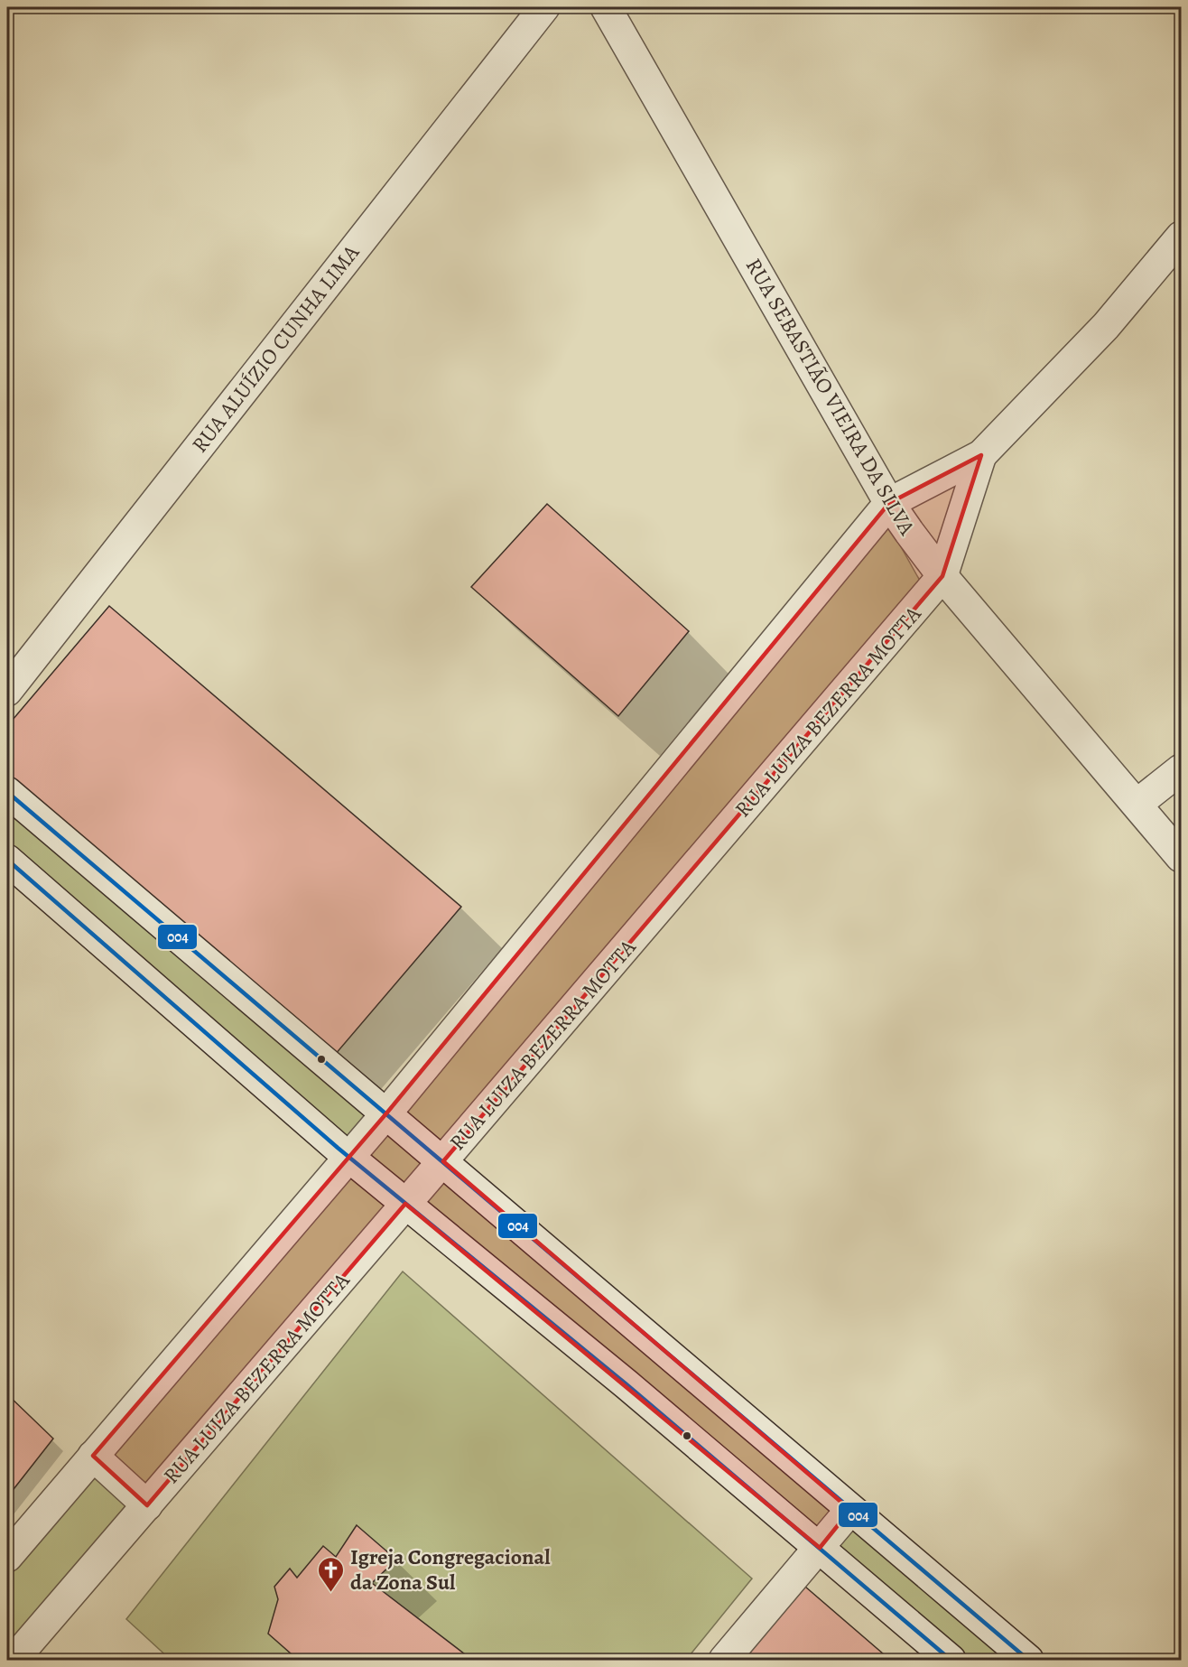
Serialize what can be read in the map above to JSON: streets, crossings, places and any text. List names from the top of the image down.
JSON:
{
  "streets": {
    "street": ["RUA ALUÍZIO CUNHA LIMA", "RUA SEBASTIÃO VIEIRA DA SILVA", "RUA LUIZA BEZERRA MOTTA"]
  },
  "crossings": [
    ["RUA SEBASTIÃO VIEIRA DA SILVA", "RUA LUIZA BEZERRA MOTTA"]
  ],
  "places": {
    "church": ["Igreja Congregacional da Zona Sul"]
  },
  "lines": ["transit line 004"]
}
